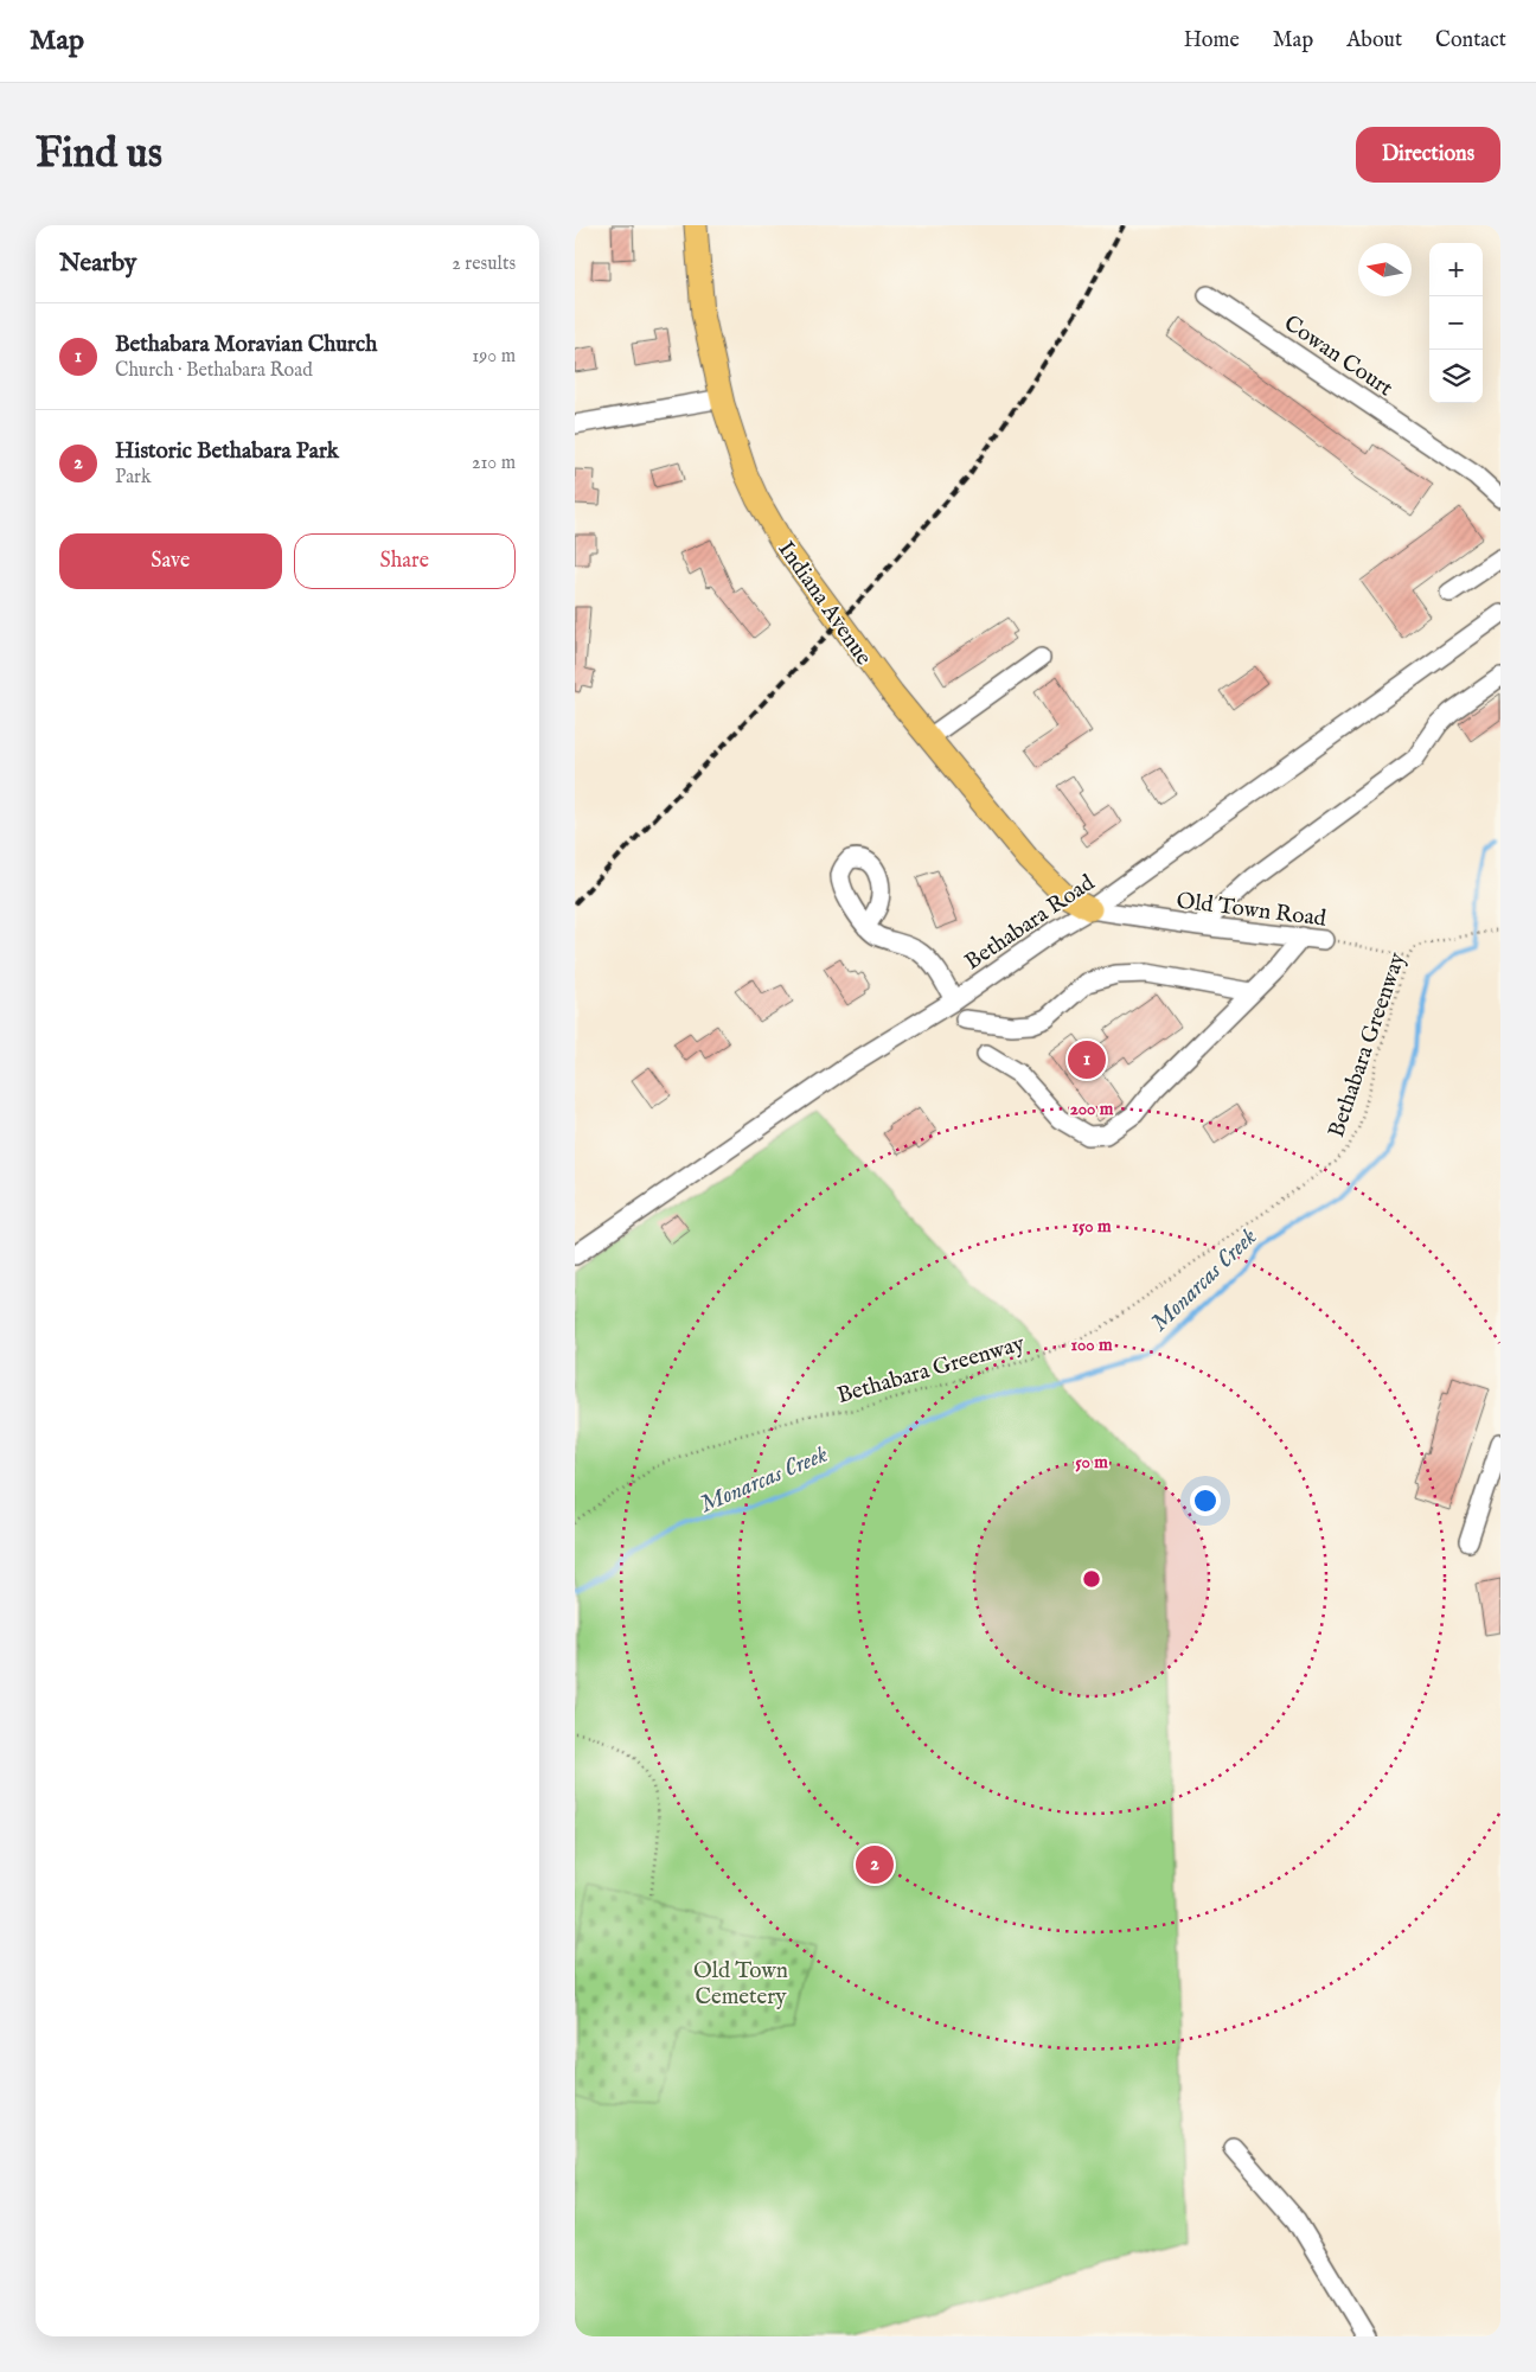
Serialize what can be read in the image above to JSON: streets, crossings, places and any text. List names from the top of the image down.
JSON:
{
  "streets": {
    "main road": ["Indiana Avenue"],
    "street": ["Cowan Court", "Old Town Road", "Bethabara Road"],
    "path": ["Bethabara Greenway"]
  },
  "crossings": [
    ["Indiana Avenue", "Old Town Road"],
    ["Indiana Avenue", "Bethabara Road"],
    ["Old Town Road", "Bethabara Road"],
    ["Old Town Road", "Bethabara Greenway"]
  ],
  "water": ["Monarcas Creek"],
  "parks": ["Old Town Cemetery"],
  "north": "left",
  "page": {
    "header": "Map",
    "nav": [
      "Home",
      "Map",
      "About",
      "Contact"
    ],
    "buttons": [
      "Directions",
      ["Save", "Share"]
    ],
    "title": "Find us",
    "heading": ["Nearby", "2 results"],
    "map_buttons": ["+", "−"],
    "list": [
      {
        "mark": "1",
        "name": "Bethabara Moravian Church",
        "note": "Church · Bethabara Road",
        "value": "190 m"
      },
      {
        "mark": "2",
        "name": "Historic Bethabara Park",
        "note": "Park",
        "value": "210 m"
      }
    ],
    "pins": ["1", "2"]
  },
  "rings": [
    "200 m",
    "150 m",
    "100 m",
    "50 m"
  ]
}
